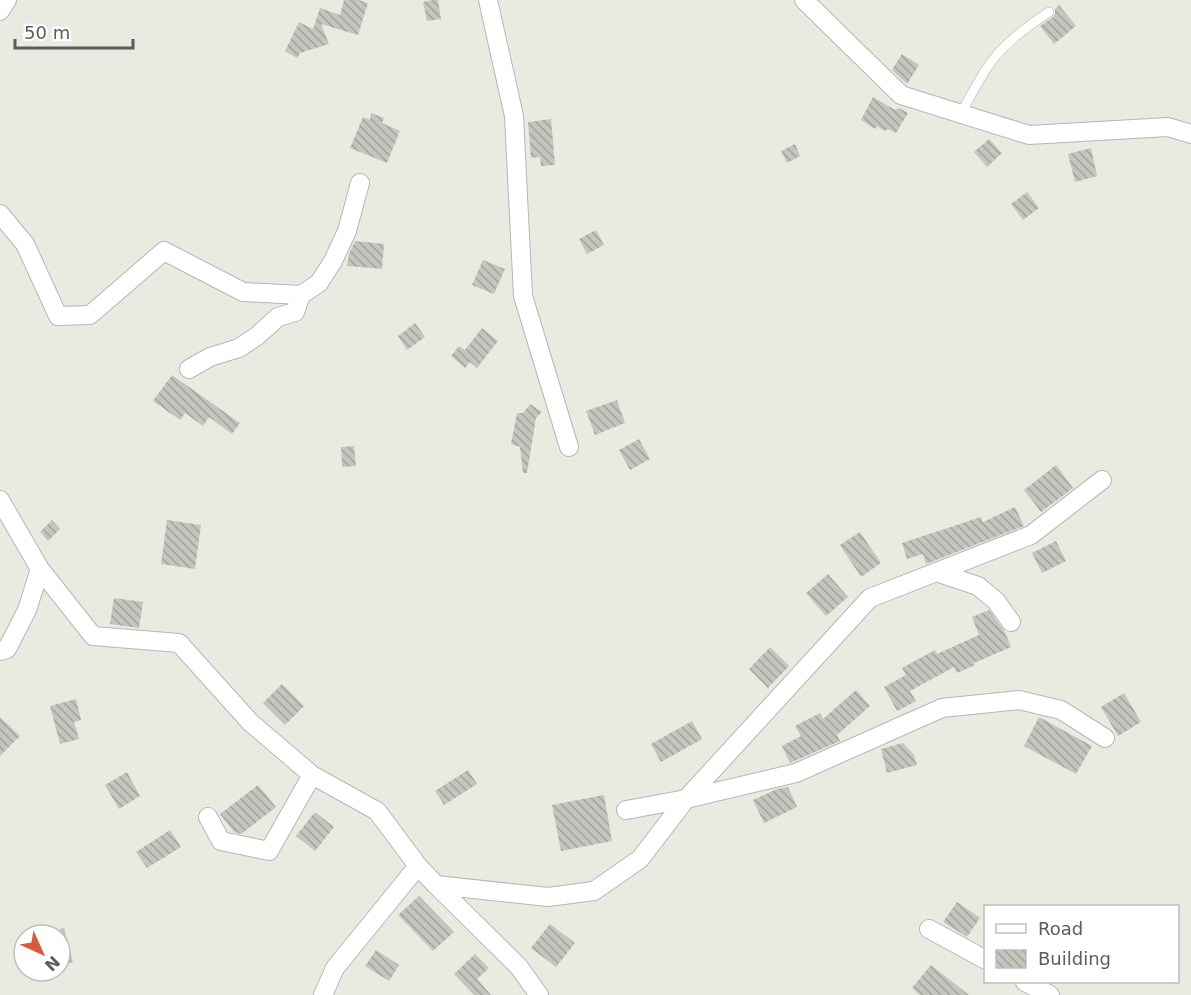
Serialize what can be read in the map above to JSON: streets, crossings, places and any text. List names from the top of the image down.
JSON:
{
  "legend": ["Road", "Building"],
  "scale_bar": "50 m",
  "north": "bottom right"
}
